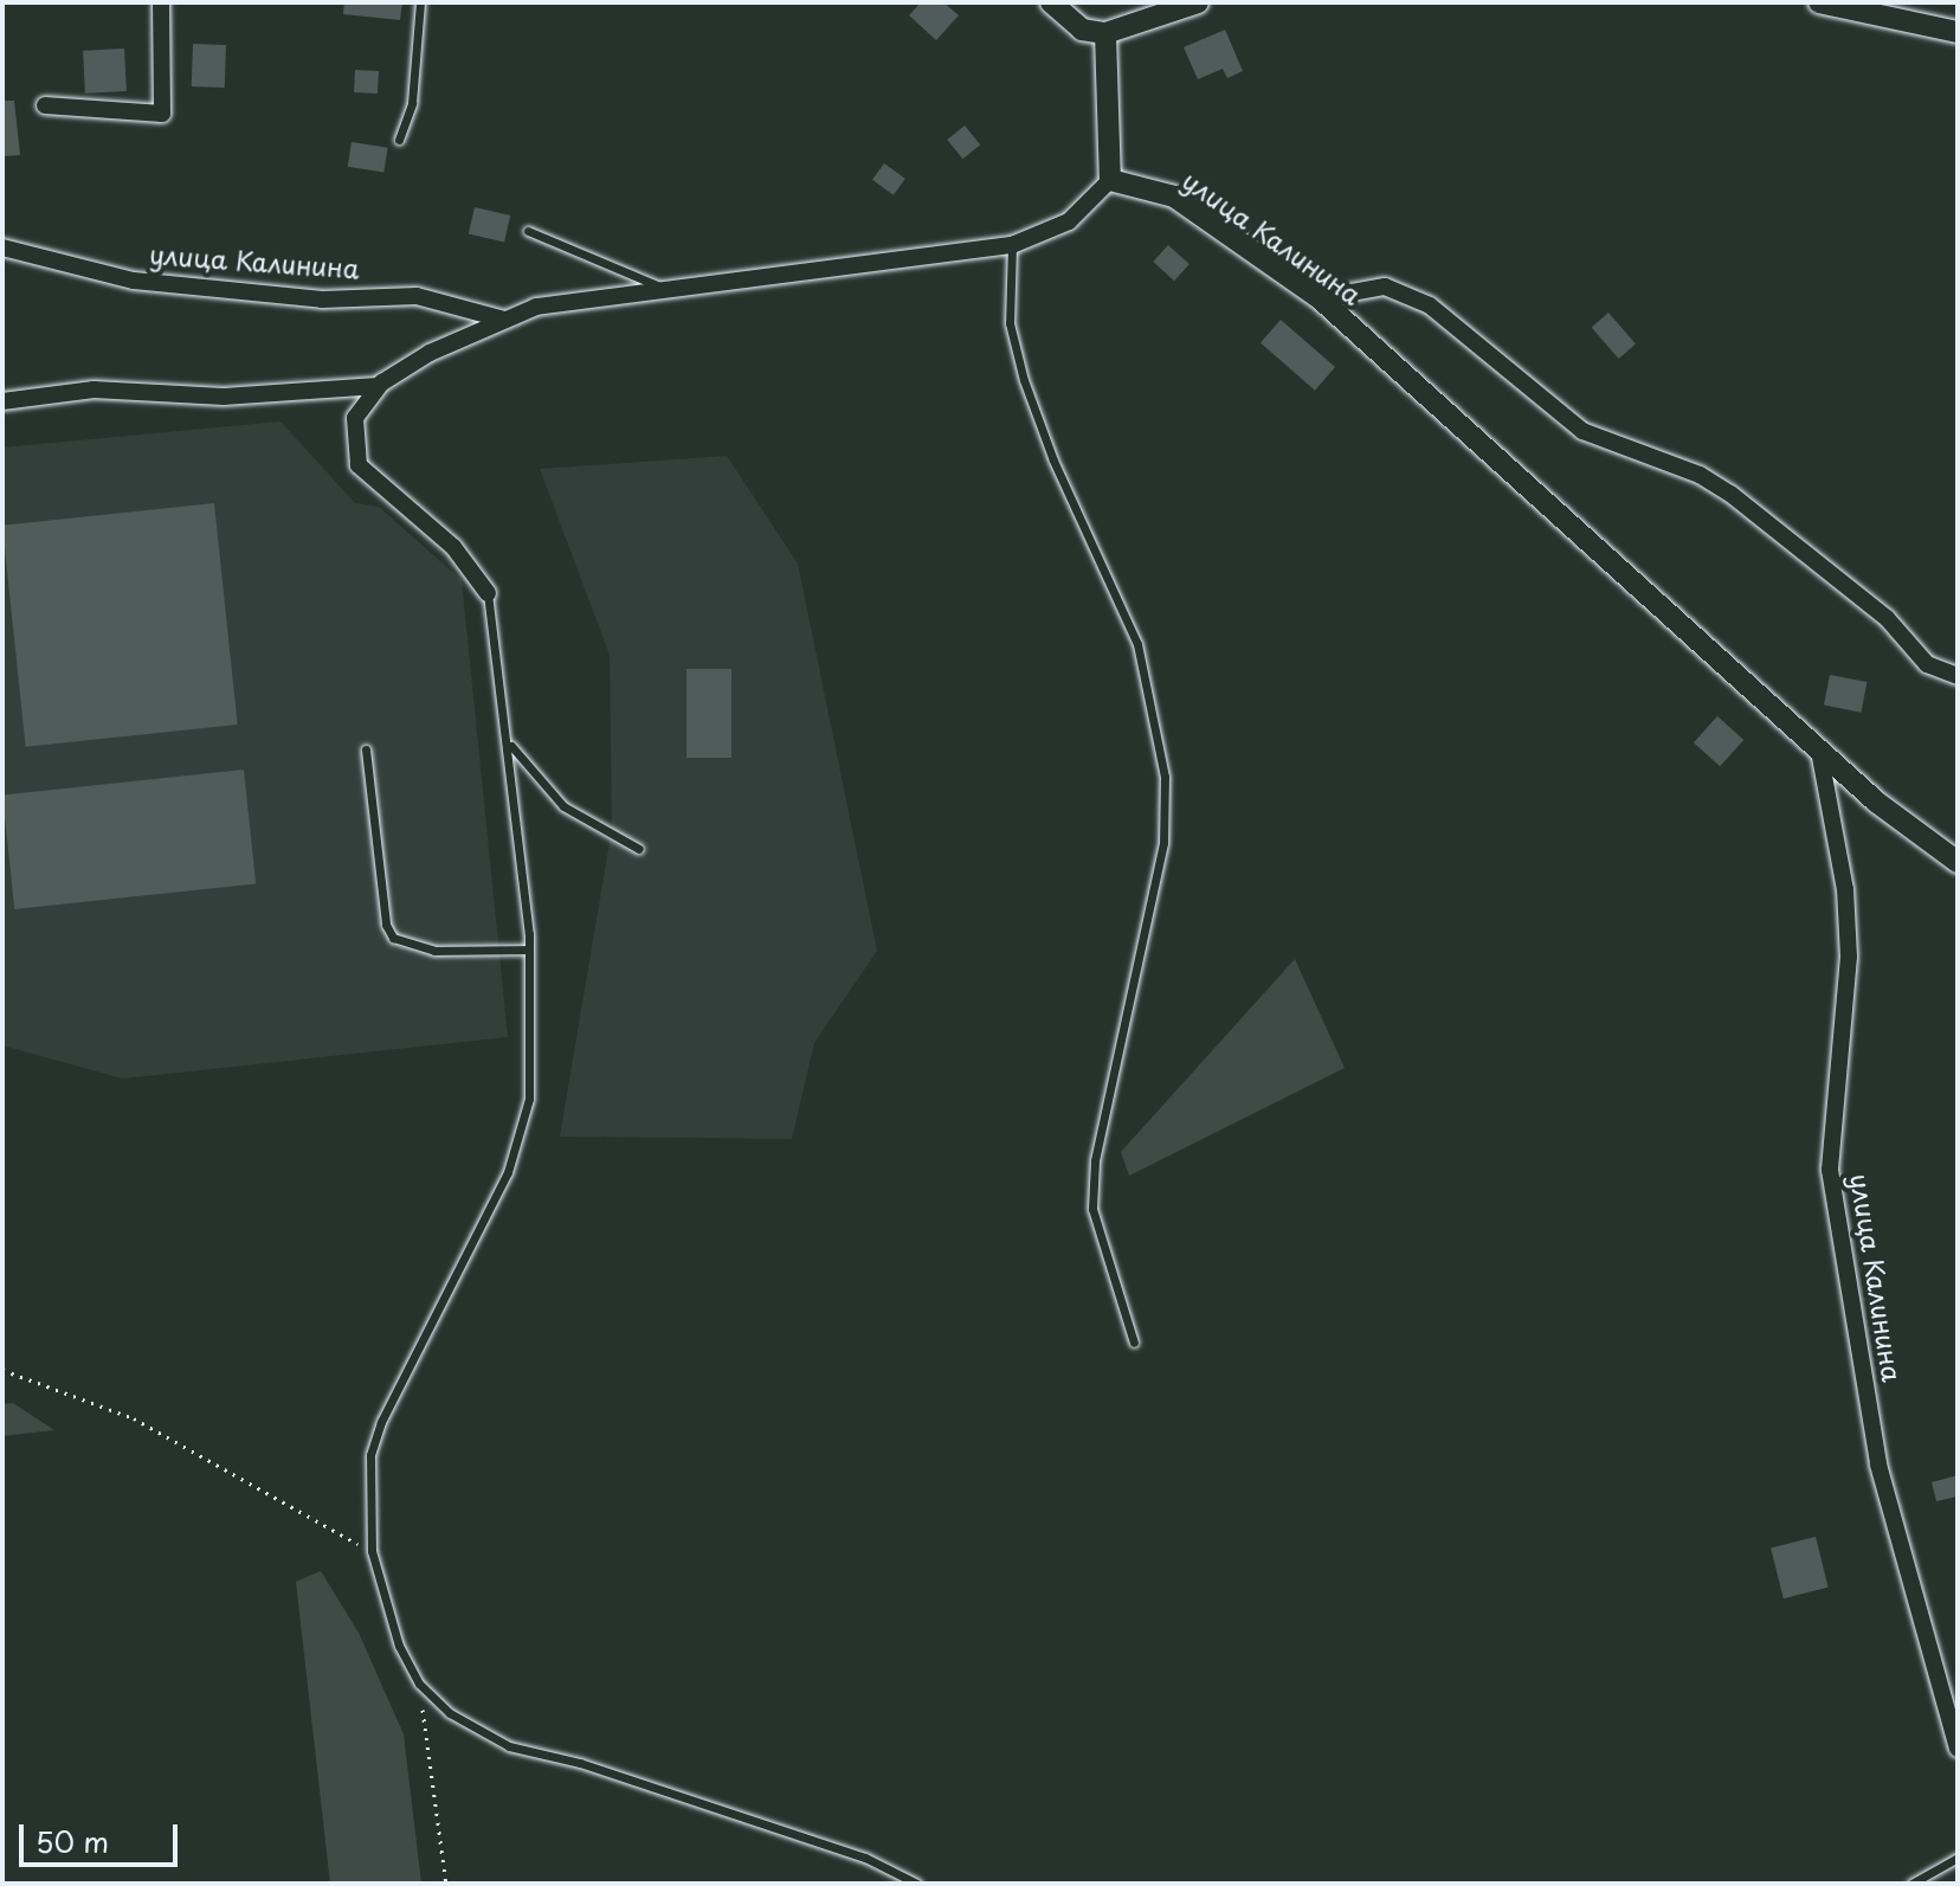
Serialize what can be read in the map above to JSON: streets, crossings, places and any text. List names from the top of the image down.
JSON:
{
  "streets": {
    "street": ["улица Калинина"]
  },
  "scale_bar": "50 m"
}
